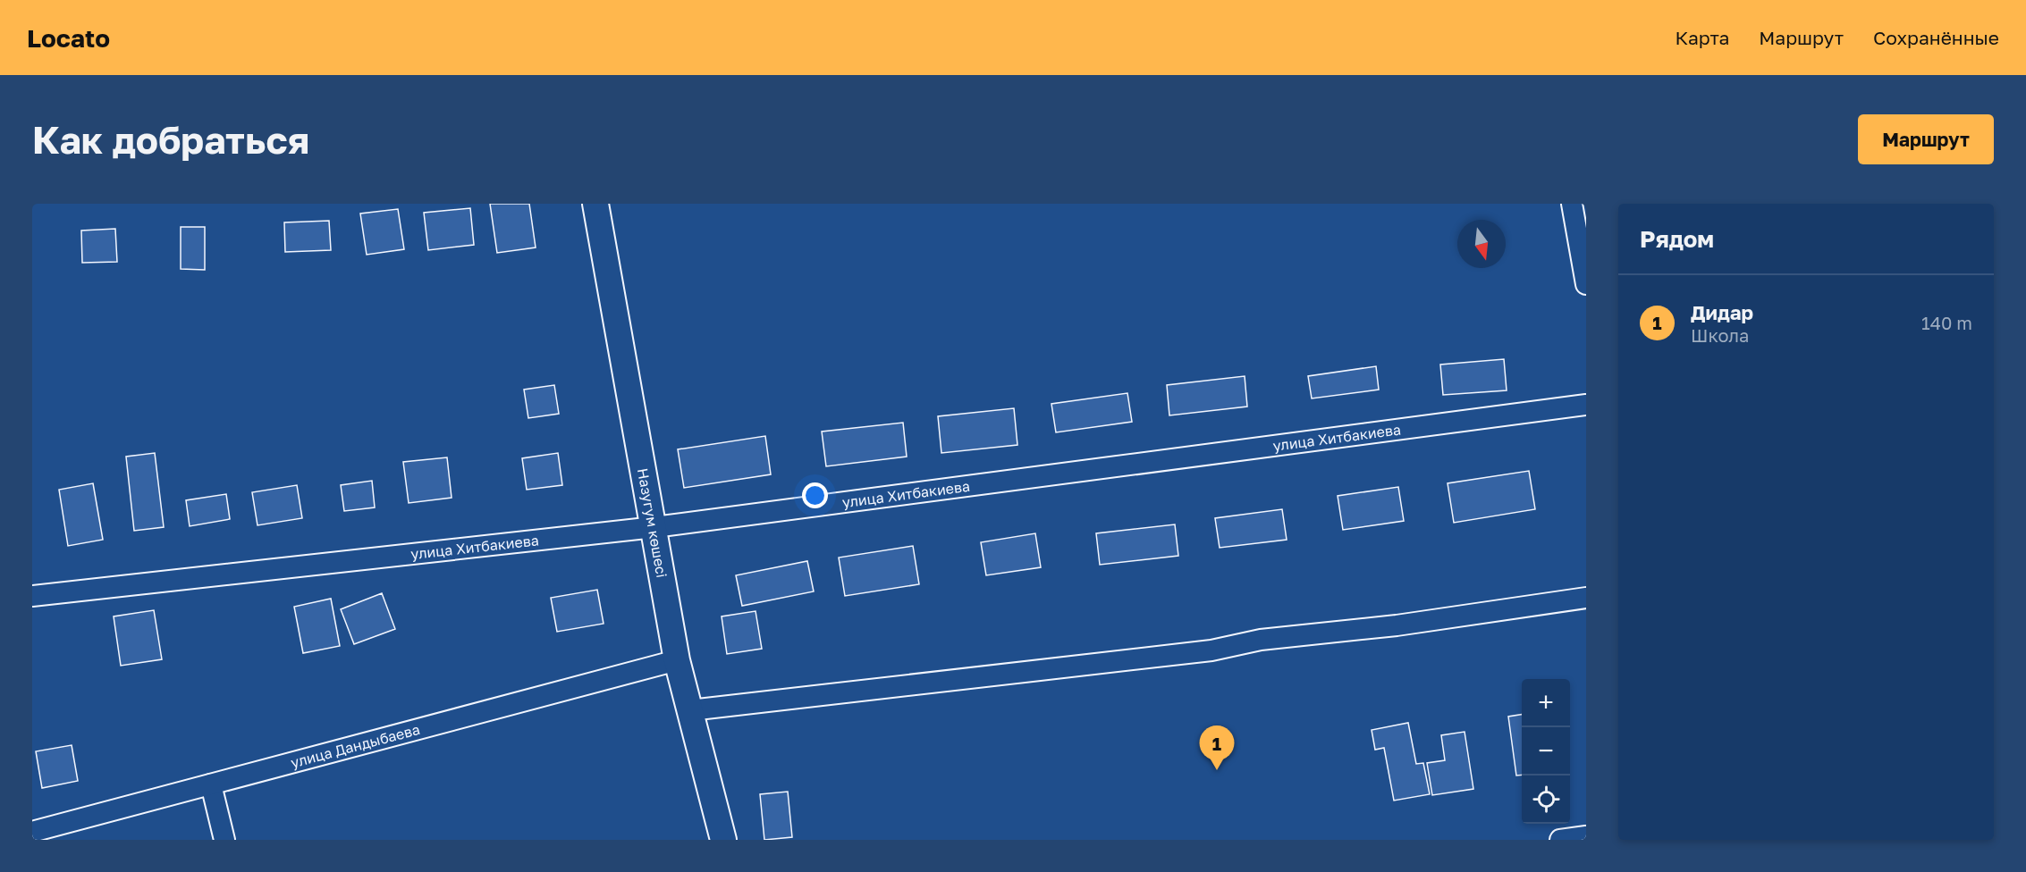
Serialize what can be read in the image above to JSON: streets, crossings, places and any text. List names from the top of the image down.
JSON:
{
  "streets": {
    "street": ["улица Хитбакиева", "Назугум көшесі", "улица Дандыбаева"]
  },
  "crossings": [
    ["улица Хитбакиева", "Назугум көшесі"],
    ["Назугум көшесі", "улица Дандыбаева"]
  ],
  "north": "bottom",
  "page": {
    "header": "Locato",
    "nav": ["Карта", "Маршрут", "Сохранённые"],
    "buttons": "Маршрут",
    "title": "Как добраться",
    "heading": "Рядом",
    "list": [
      {
        "mark": "1",
        "name": "Дидар",
        "note": "Школа",
        "value": "140 m"
      }
    ],
    "map_buttons": ["+", "−"],
    "pins": "1"
  }
}
